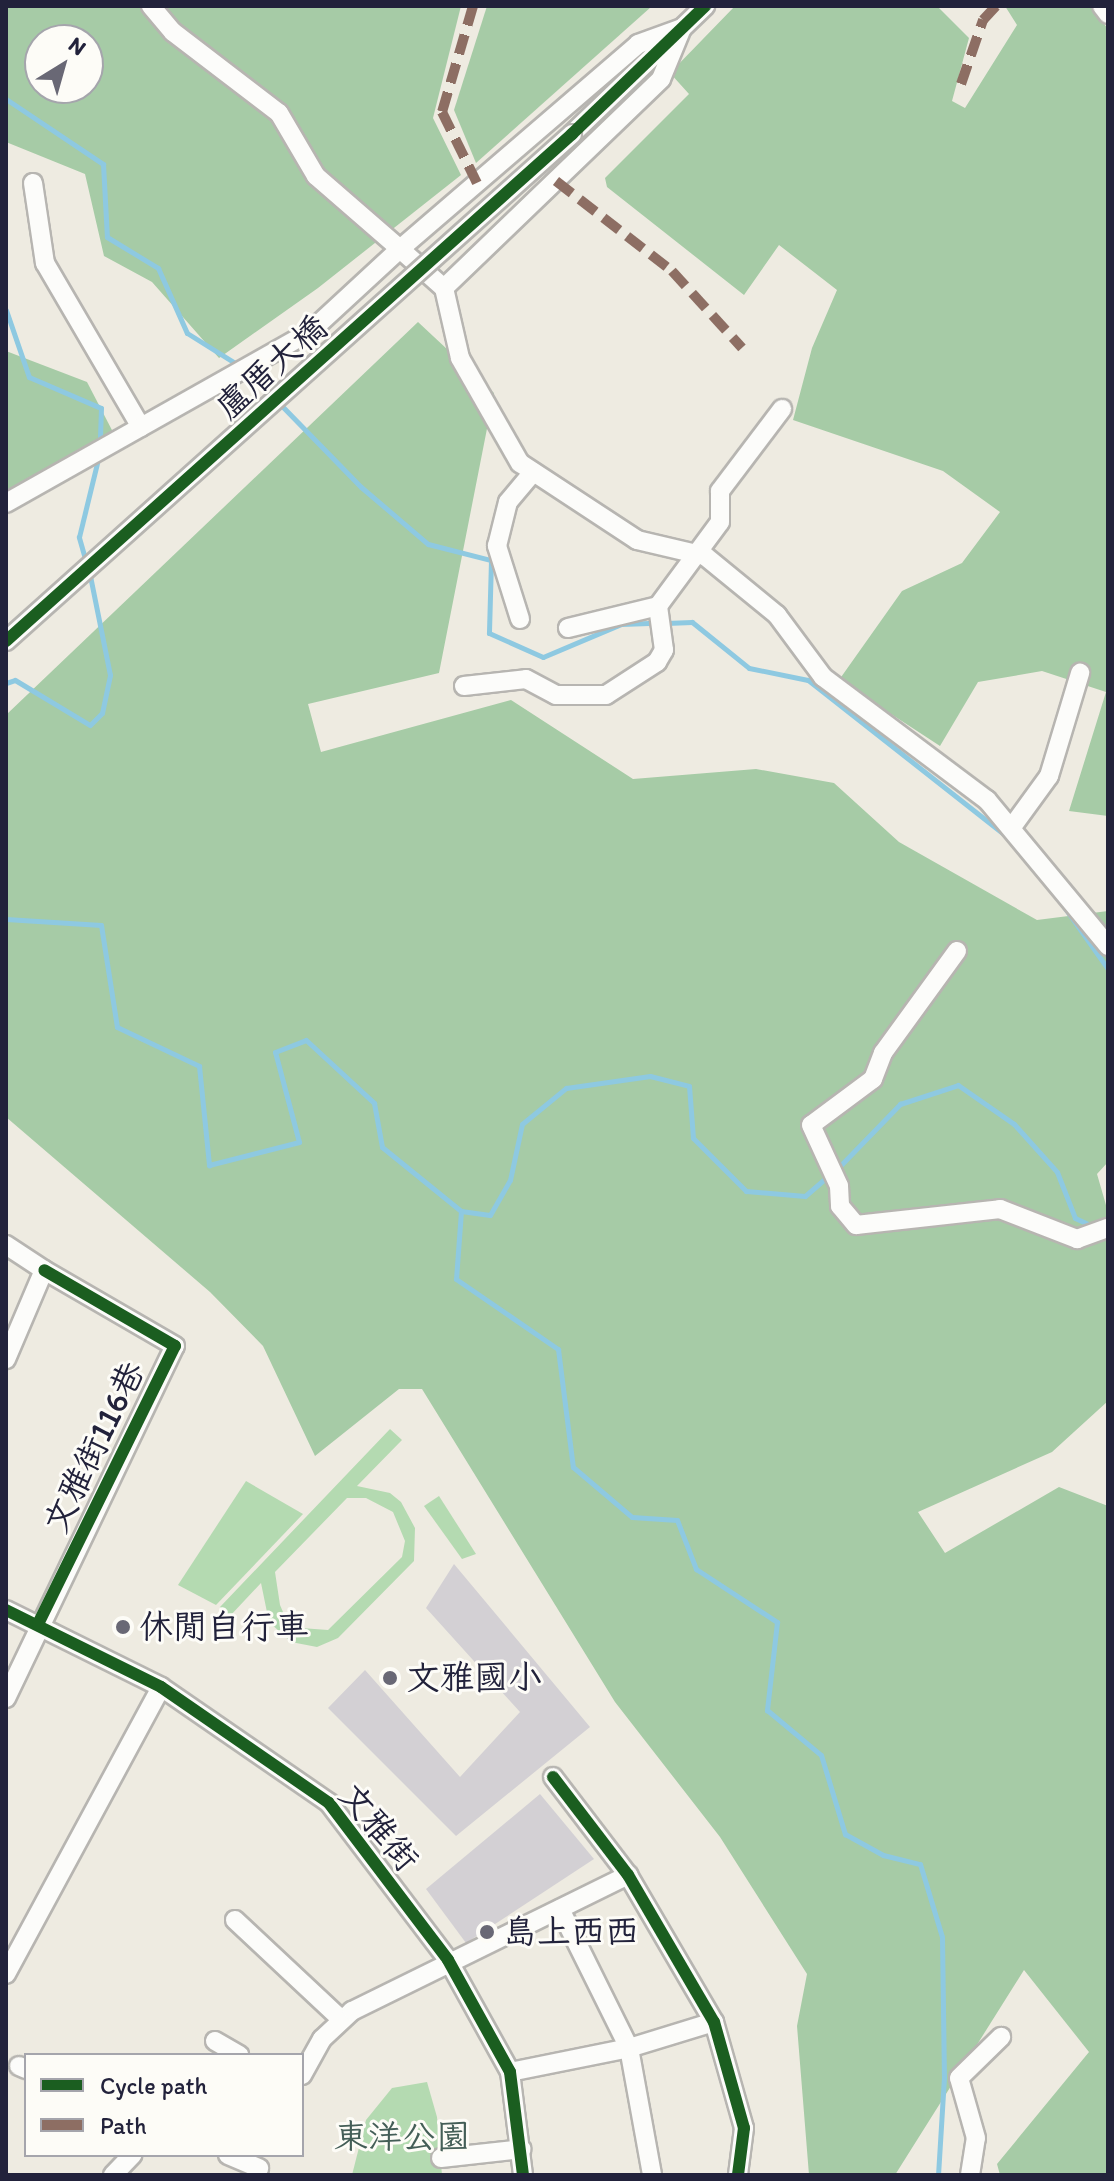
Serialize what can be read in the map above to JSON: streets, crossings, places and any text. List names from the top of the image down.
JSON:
{
  "streets": {
    "street": ["盧厝大橋", "文雅街116巷", "文雅街"]
  },
  "crossings": [
    ["文雅街116巷", "文雅街"]
  ],
  "parks": ["東洋公園"],
  "places": ["休閒自行車", "文雅國小", "島上西西"],
  "legend": ["Cycle path", "Path"],
  "north": "top right"
}
